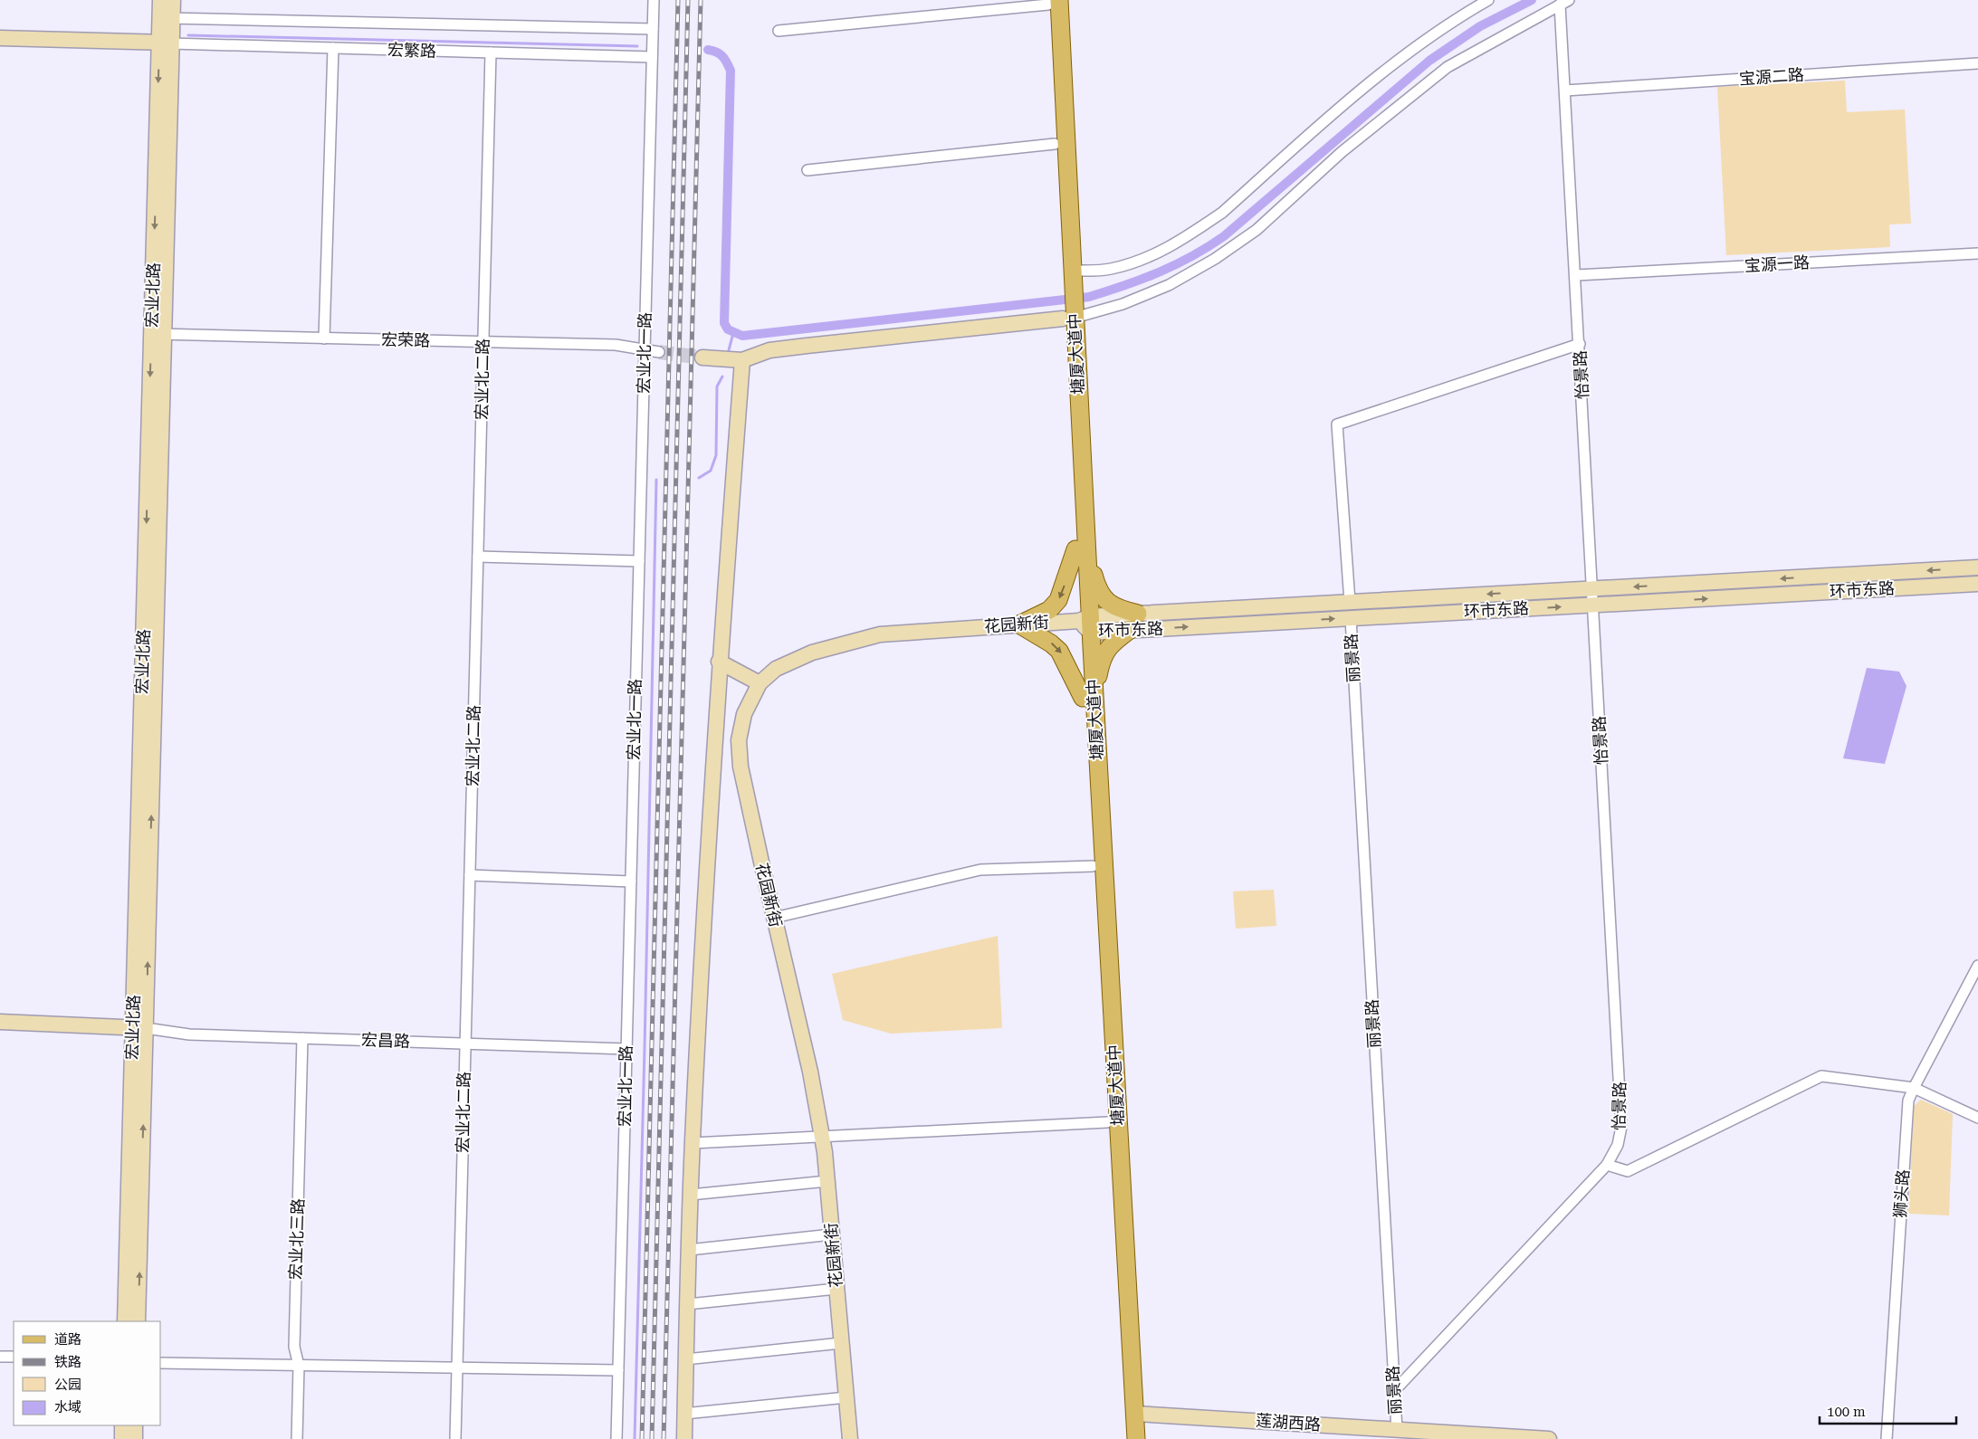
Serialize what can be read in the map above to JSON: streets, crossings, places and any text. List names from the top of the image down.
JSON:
{
  "streets": {
    "main road": [
      "宏业北路",
      "塘厦大道中",
      "环市东路",
      "花园新街",
      "莲湖西路"
    ],
    "street": [
      "宏繁路",
      "宝源二路",
      "宝源一路",
      "宏荣路",
      "宏业北一路",
      "怡景路",
      "宏业北二路",
      "丽景路",
      "宏昌路",
      "狮头路",
      "宏业北三路"
    ]
  },
  "crossings": [
    ["宏繁路", "宏业北路"],
    ["宏繁路", "宏业北一路"],
    ["宏繁路", "宏业北二路"],
    ["宝源二路", "怡景路"],
    ["宝源一路", "怡景路"],
    ["宏业北路", "宏荣路"],
    ["宏业北路", "宏昌路"],
    ["宏荣路", "宏业北一路"],
    ["宏荣路", "宏业北二路"],
    ["宏业北一路", "宏昌路"],
    ["塘厦大道中", "环市东路"],
    ["塘厦大道中", "花园新街"],
    ["塘厦大道中", "莲湖西路"],
    ["怡景路", "环市东路"],
    ["怡景路", "丽景路"],
    ["宏业北二路", "宏昌路"],
    ["环市东路", "花园新街"],
    ["环市东路", "丽景路"],
    ["丽景路", "莲湖西路"],
    ["宏昌路", "宏业北三路"]
  ],
  "legend": [
    "道路",
    "铁路",
    "公园",
    "水域"
  ],
  "scale_bar": "100 m"
}
